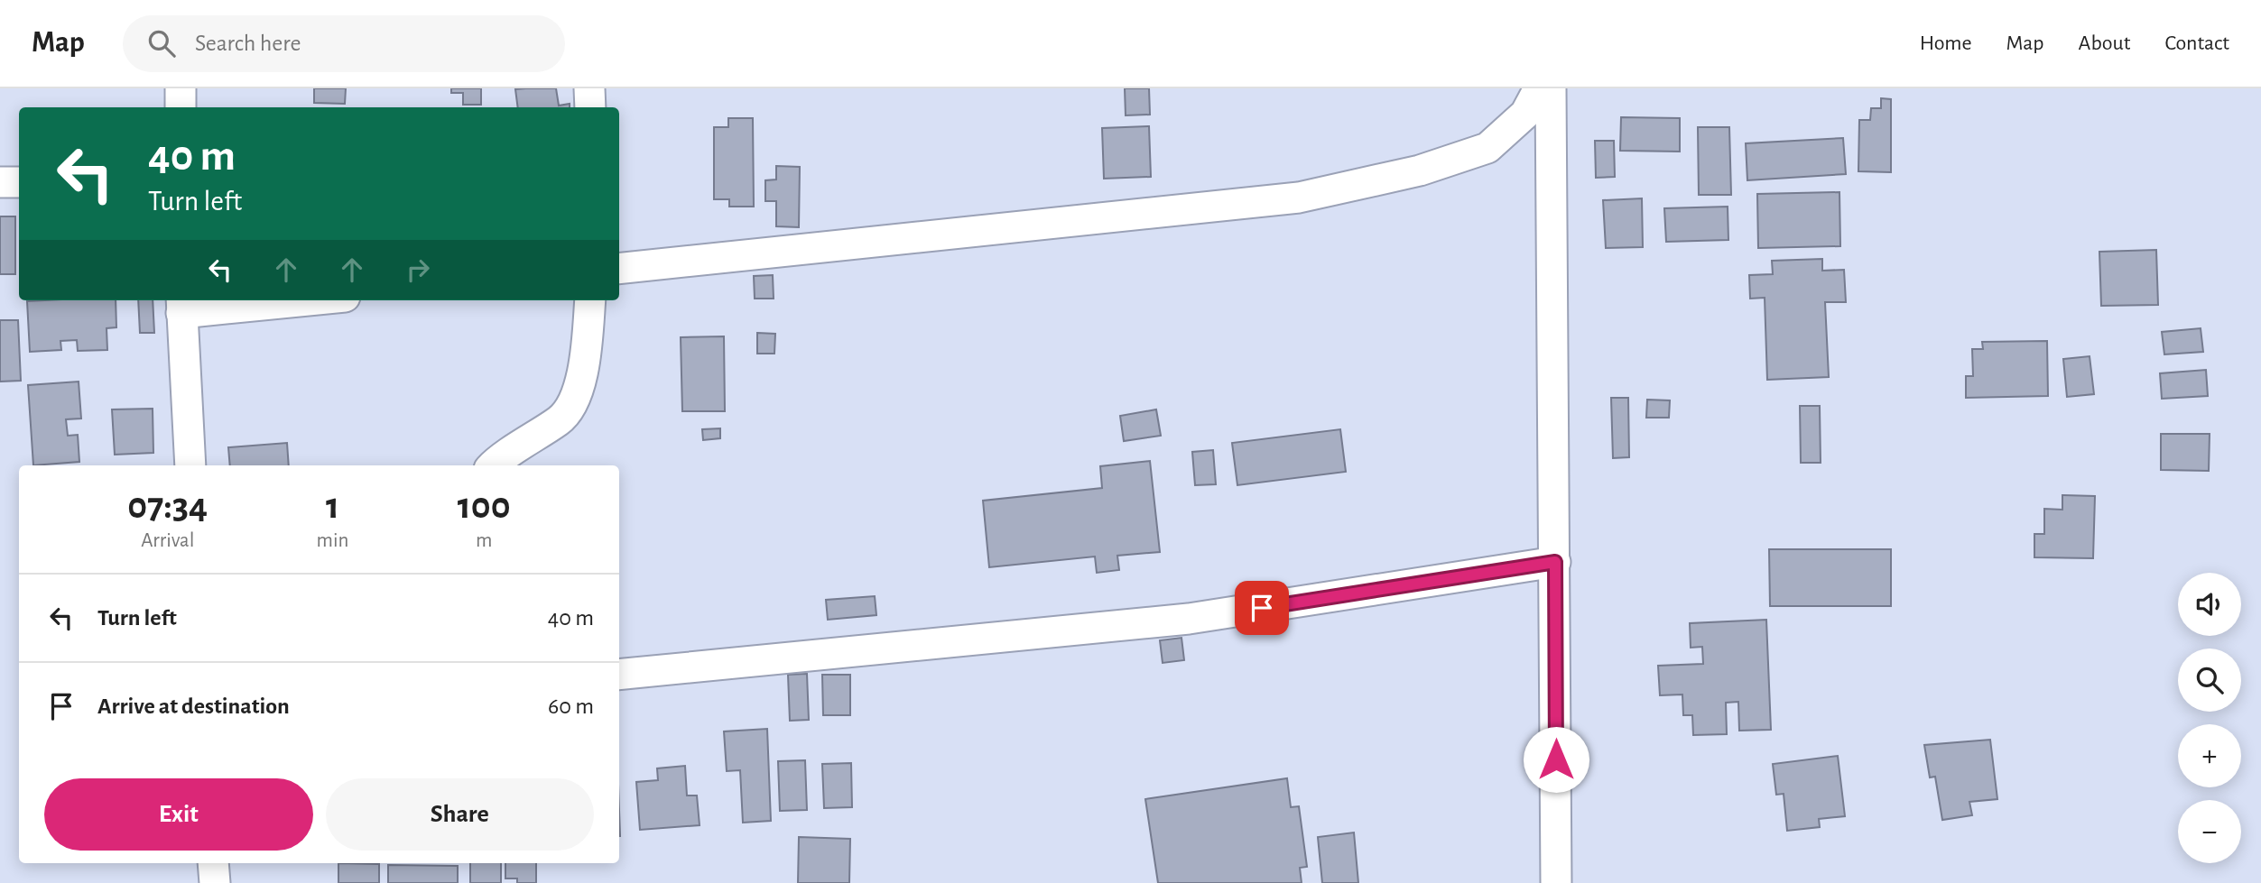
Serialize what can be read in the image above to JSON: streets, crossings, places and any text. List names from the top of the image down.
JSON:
{
  "page": {
    "header": "Map",
    "search": "Search here",
    "nav": [
      "Home",
      "Map",
      "About",
      "Contact"
    ],
    "turn": ["40 m", "Turn left"],
    "eta": [
      "07:34",
      "Arrival",
      "1",
      "min",
      "100",
      "m"
    ],
    "map_buttons": ["+", "−"],
    "list": [
      {
        "name": "Turn left",
        "value": "40 m"
      },
      {
        "name": "Arrive at destination",
        "value": "60 m"
      }
    ],
    "buttons": ["Exit", "Share"]
  }
}
